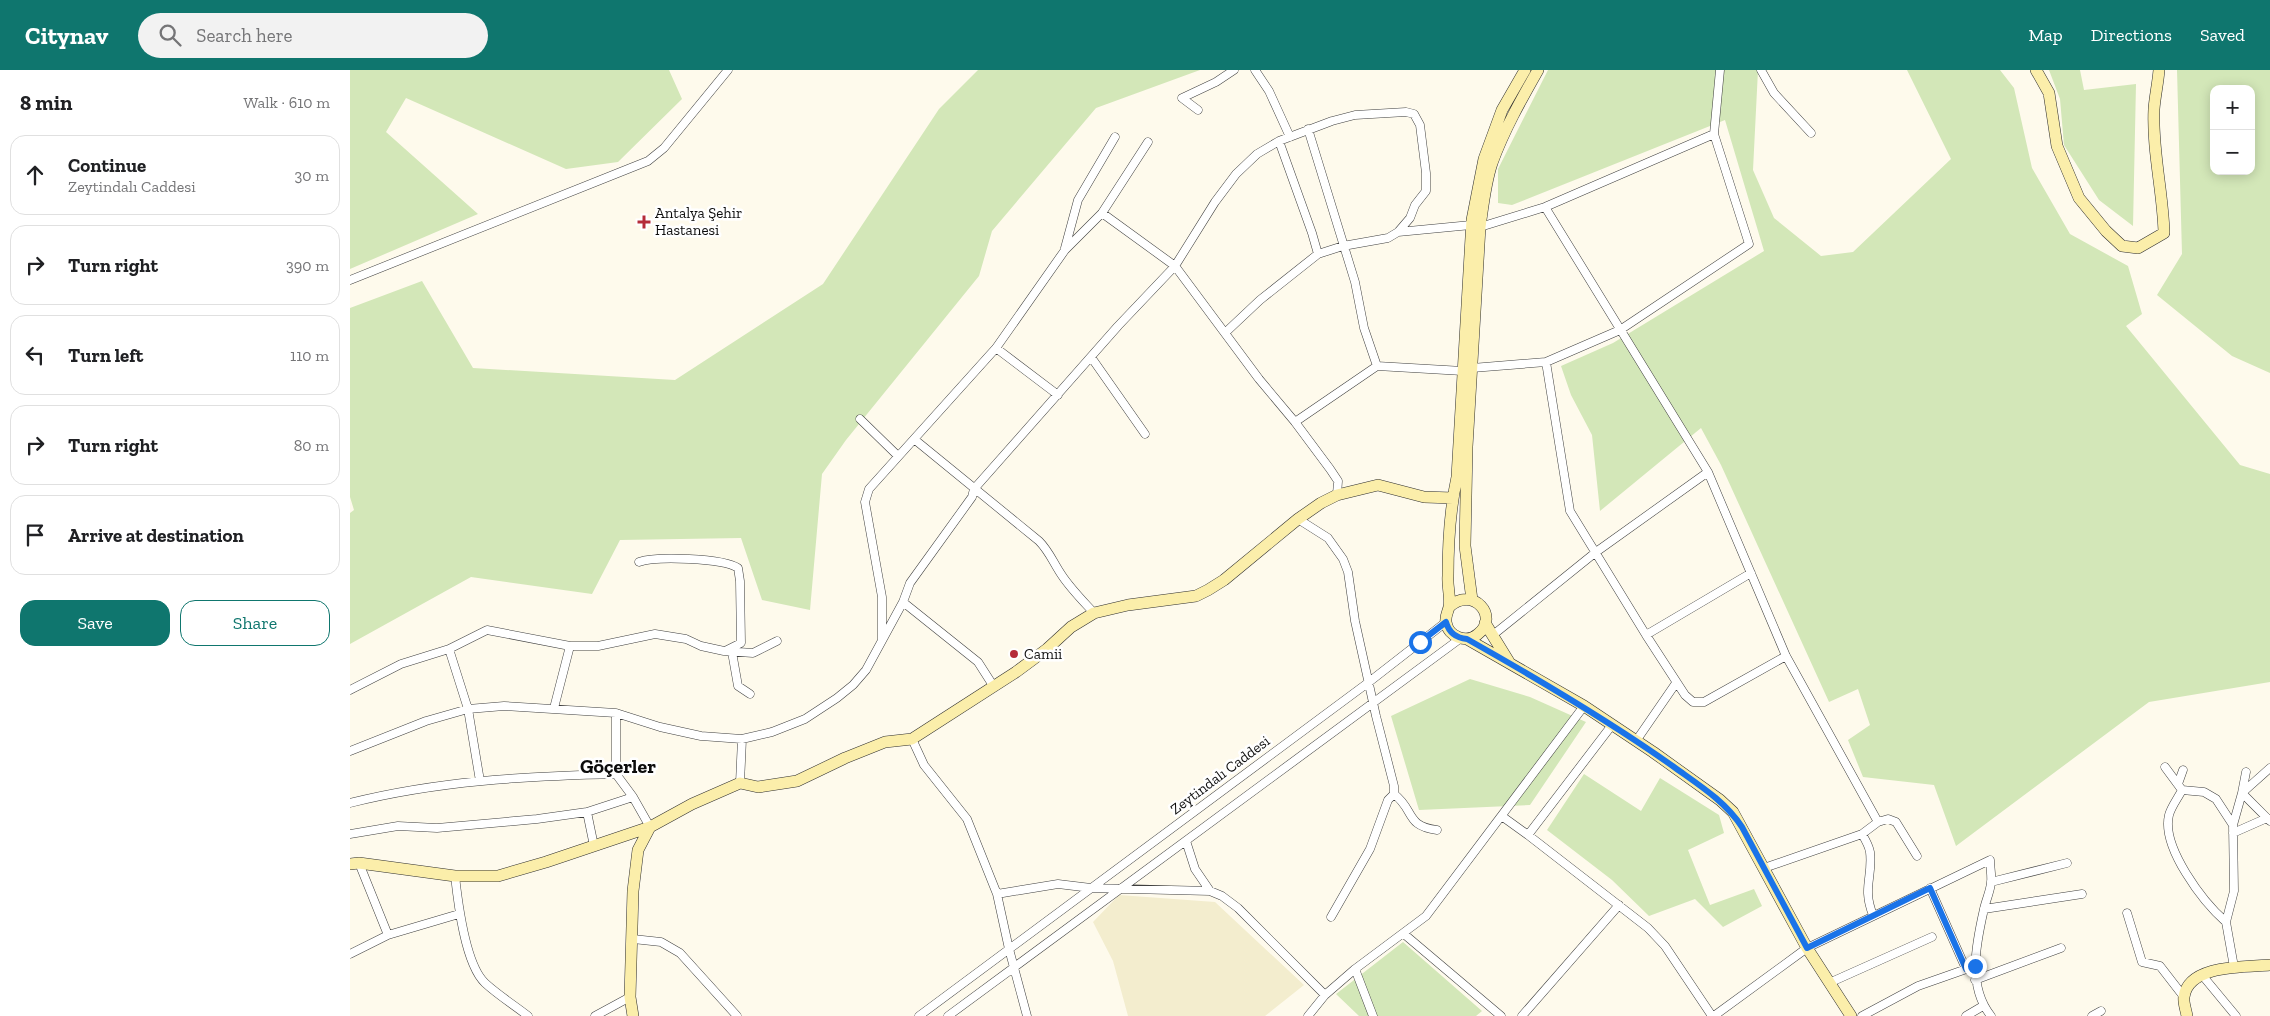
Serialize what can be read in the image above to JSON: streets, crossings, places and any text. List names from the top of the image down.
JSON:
{
  "streets": {
    "street": ["Zeytindalı Caddesi"]
  },
  "districts": ["Göçerler"],
  "places": {
    "health": ["Antalya Şehir Hastanesi"],
    "other": ["Camii"]
  },
  "page": {
    "header": "Citynav",
    "search": "Search here",
    "nav": ["Map", "Directions", "Saved"],
    "heading": ["8 min", "Walk · 610 m"],
    "map_buttons": ["+", "−"],
    "list": [
      ["Continue", "Zeytindalı Caddesi", "30 m"],
      ["Turn right", "390 m"],
      ["Turn left", "110 m"],
      ["Turn right", "80 m"],
      "Arrive at destination"
    ],
    "buttons": ["Save", "Share"]
  }
}
